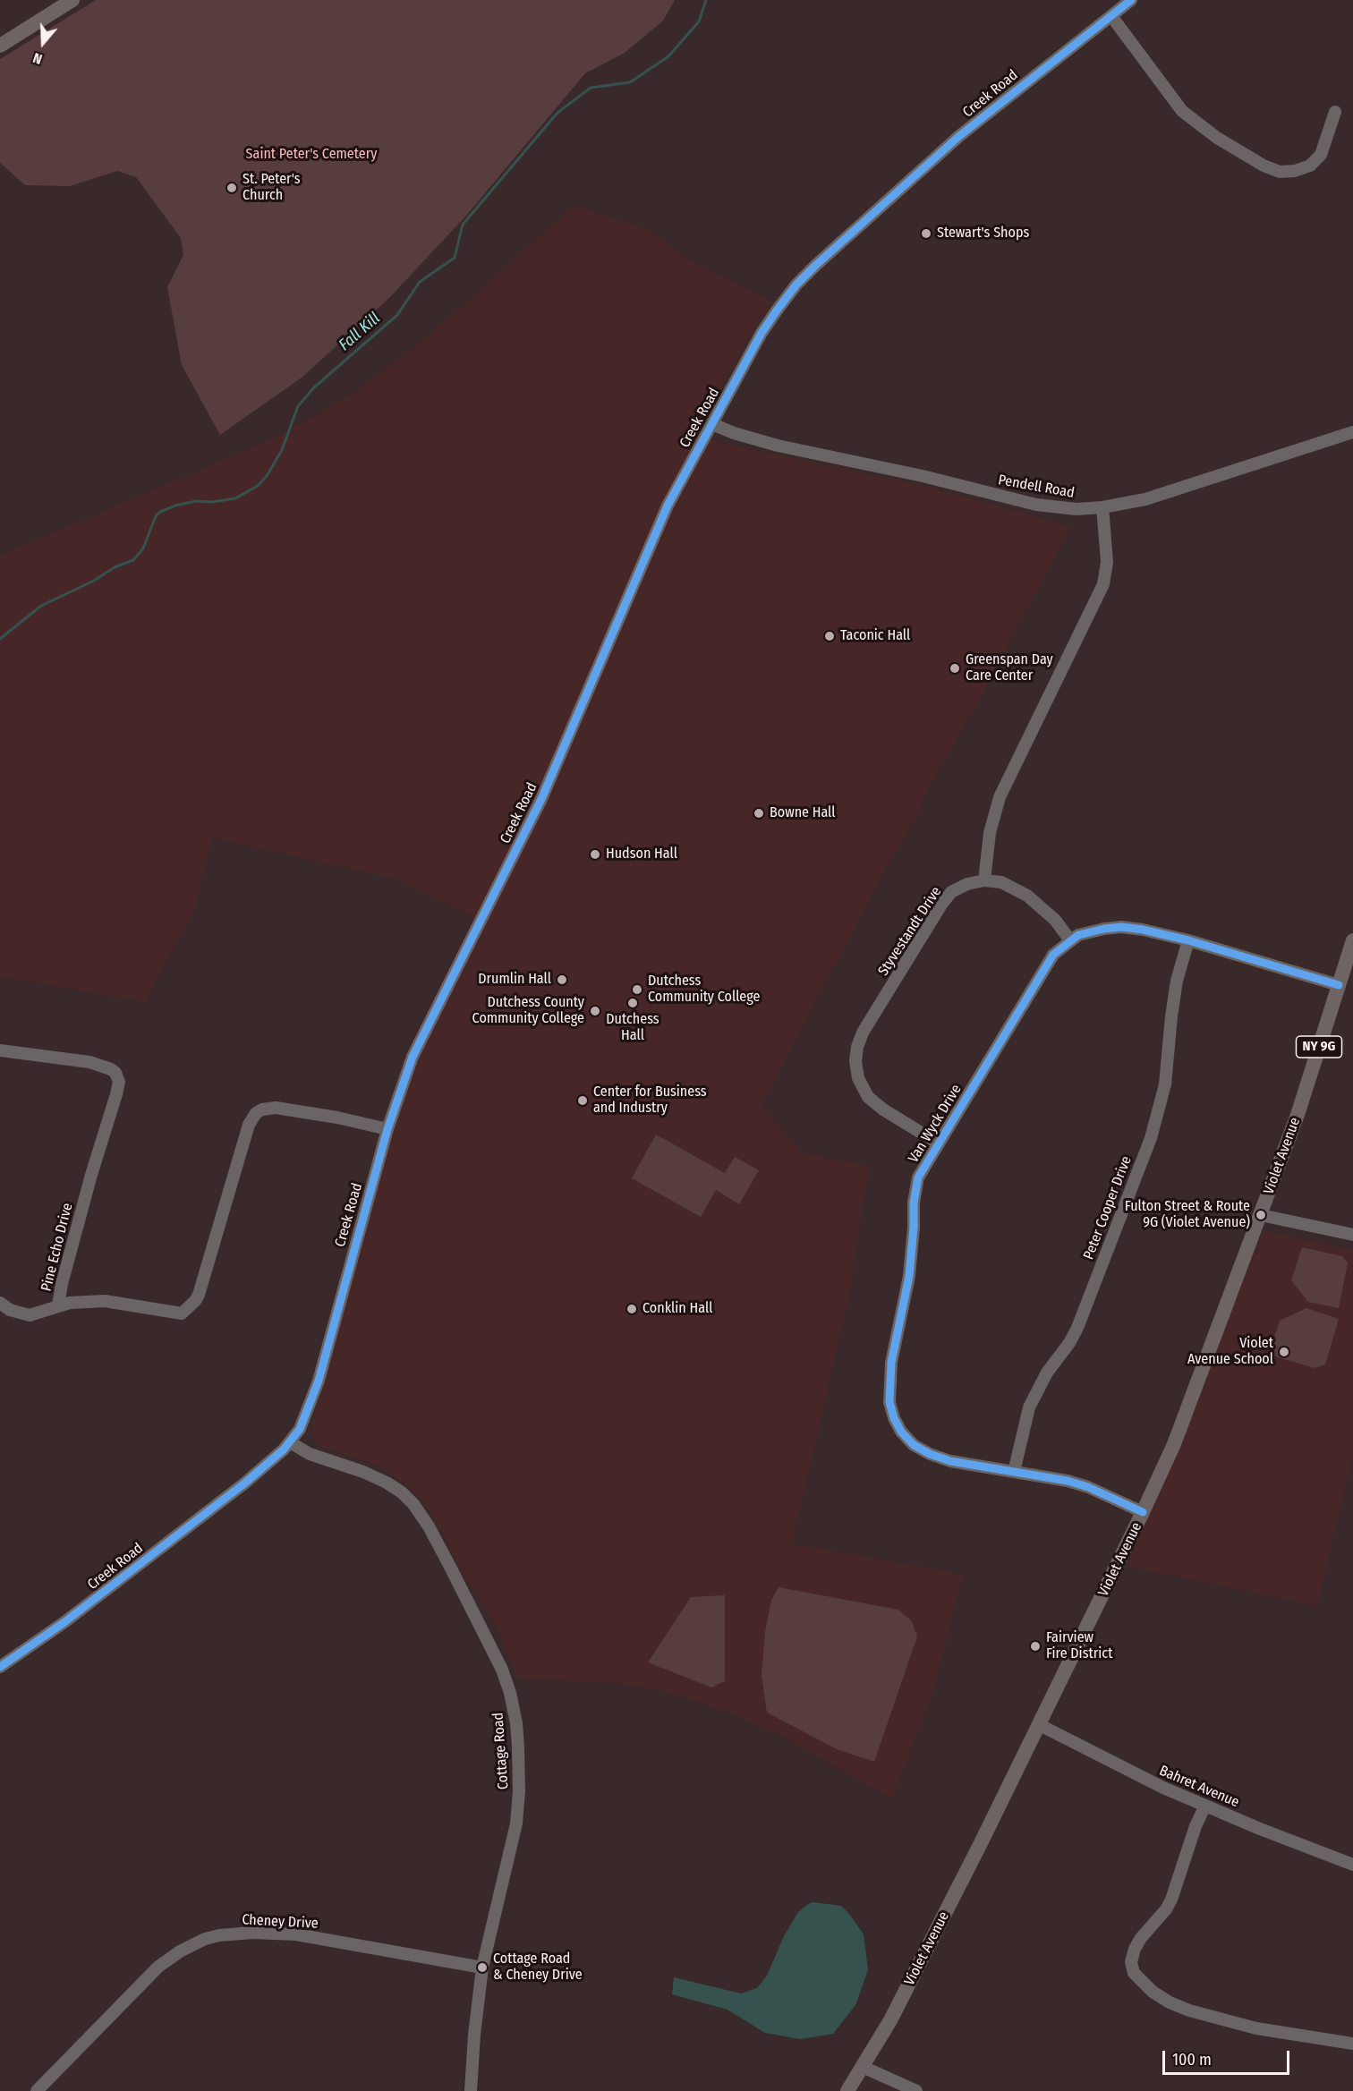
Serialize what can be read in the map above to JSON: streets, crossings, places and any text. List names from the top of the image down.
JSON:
{
  "streets": {
    "main road": ["NY 9G", "Violet Avenue"],
    "street": [
      "Creek Road",
      "Pendell Road",
      "Styvestandt Drive",
      "Van Wyck Drive",
      "Peter Cooper Drive",
      "Pine Echo Drive",
      "Cottage Road",
      "Bahret Avenue",
      "Cheney Drive"
    ]
  },
  "crossings": [
    ["Creek Road", "Pendell Road"],
    ["Creek Road", "Pine Echo Drive"],
    ["Creek Road", "Cottage Road"],
    ["Styvestandt Drive", "Van Wyck Drive"],
    ["Van Wyck Drive", "Violet Avenue"],
    ["Van Wyck Drive", "Peter Cooper Drive"],
    ["Violet Avenue", "Bahret Avenue"],
    ["Cottage Road", "Cheney Drive"]
  ],
  "water": ["Fall Kill"],
  "parks": ["Saint Peter's Cemetery"],
  "places": [
    "St. Peter's Church",
    "Stewart's Shops",
    "Taconic Hall",
    "Greenspan Day Care Center",
    "Bowne Hall",
    "Hudson Hall",
    "Drumlin Hall",
    "Dutchess Community College",
    "Dutchess Hall",
    "Dutchess County Community College",
    "Center for Business and Industry",
    "Fulton Street & Route 9G (Violet Avenue)",
    "Conklin Hall",
    "Violet Avenue School",
    "Fairview Fire District",
    "Cottage Road & Cheney Drive"
  ],
  "scale_bar": "100 m",
  "north": "bottom"
}
